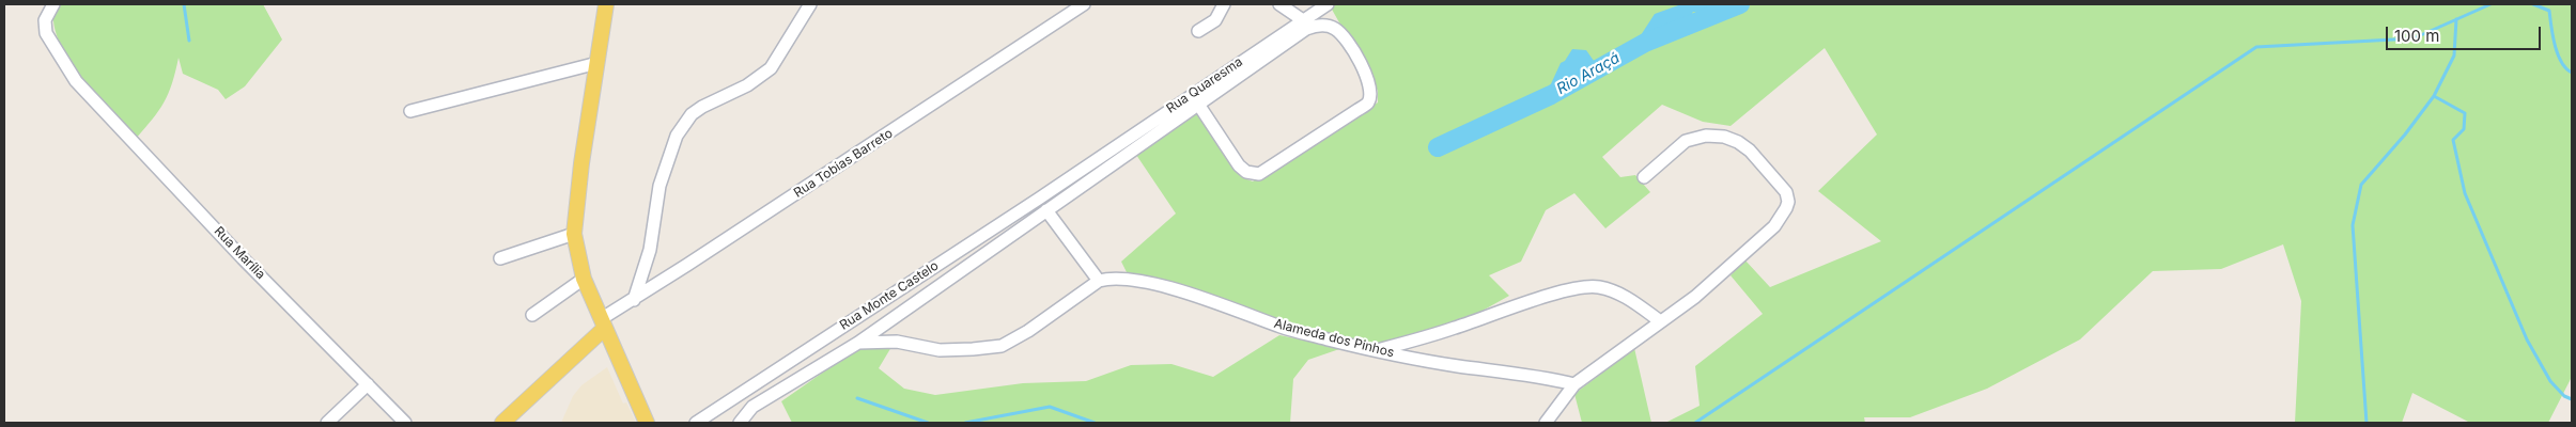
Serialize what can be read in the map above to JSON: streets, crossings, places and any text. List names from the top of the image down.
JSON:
{
  "streets": {
    "street": [
      "Rua Quaresma",
      "Rua Tobias Barreto",
      "Rua Marília",
      "Rua Monte Castelo",
      "Alameda dos Pinhos"
    ]
  },
  "crossings": [
    ["Rua Quaresma", "Rua Monte Castelo"]
  ],
  "water": ["Rio Araçá"],
  "scale_bar": "100 m"
}
